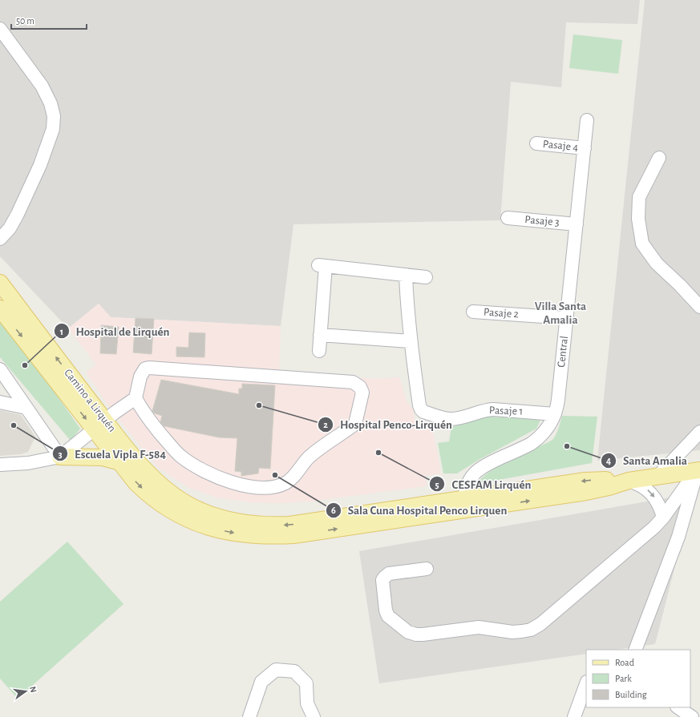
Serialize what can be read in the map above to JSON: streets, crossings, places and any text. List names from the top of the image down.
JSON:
{
  "streets": {
    "main road": ["Camino a Lirquén"],
    "street": [
      "Pasaje 4",
      "Pasaje 3",
      "Pasaje 2",
      "Central",
      "Pasaje 1"
    ]
  },
  "crossings": [
    ["Pasaje 4", "Central"],
    ["Pasaje 3", "Central"],
    ["Pasaje 2", "Central"],
    ["Central", "Camino a Lirquén"],
    ["Central", "Pasaje 1"]
  ],
  "districts": ["Villa Santa Amalia"],
  "places": [
    "Hospital de Lirquén",
    "Hospital Penco-Lirquén",
    "Escuela Vipla F-584",
    "Santa Amalia",
    "CESFAM Lirquén",
    "Sala Cuna Hospital Penco Lirquen"
  ],
  "legend": ["Road", "Park", "Building"],
  "scale_bar": "50 m",
  "north": "right"
}
